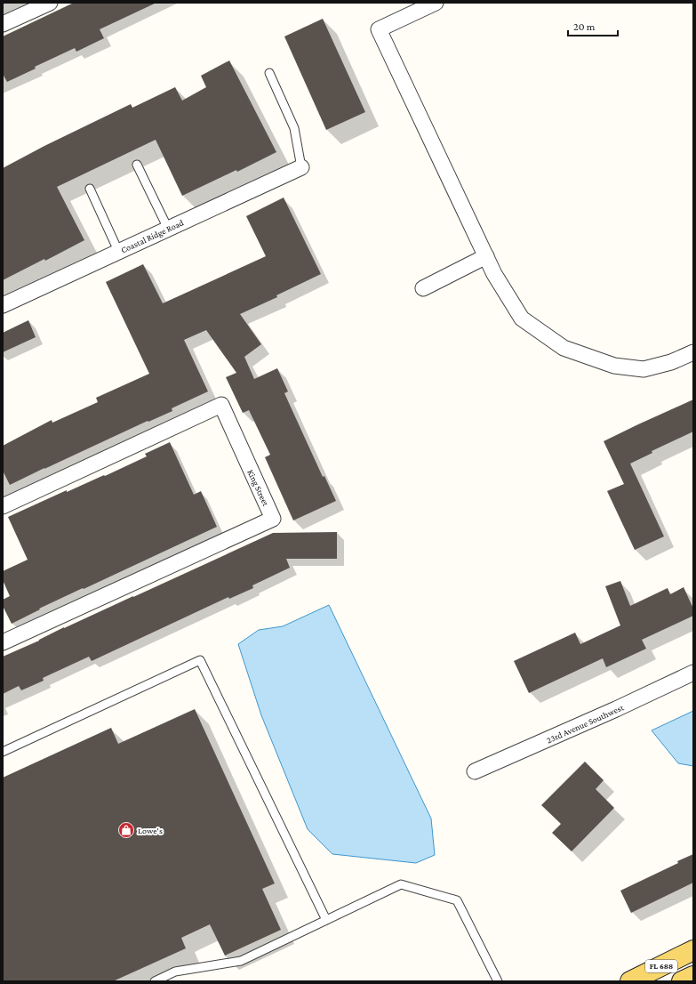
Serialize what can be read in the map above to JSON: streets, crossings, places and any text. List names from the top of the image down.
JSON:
{
  "streets": {
    "main road": ["FL 688"],
    "street": ["Coastal Ridge Road", "King Street", "23rd Avenue Southwest"]
  },
  "places": {
    "shop": ["Lowe's"]
  },
  "scale_bar": "20 m"
}
